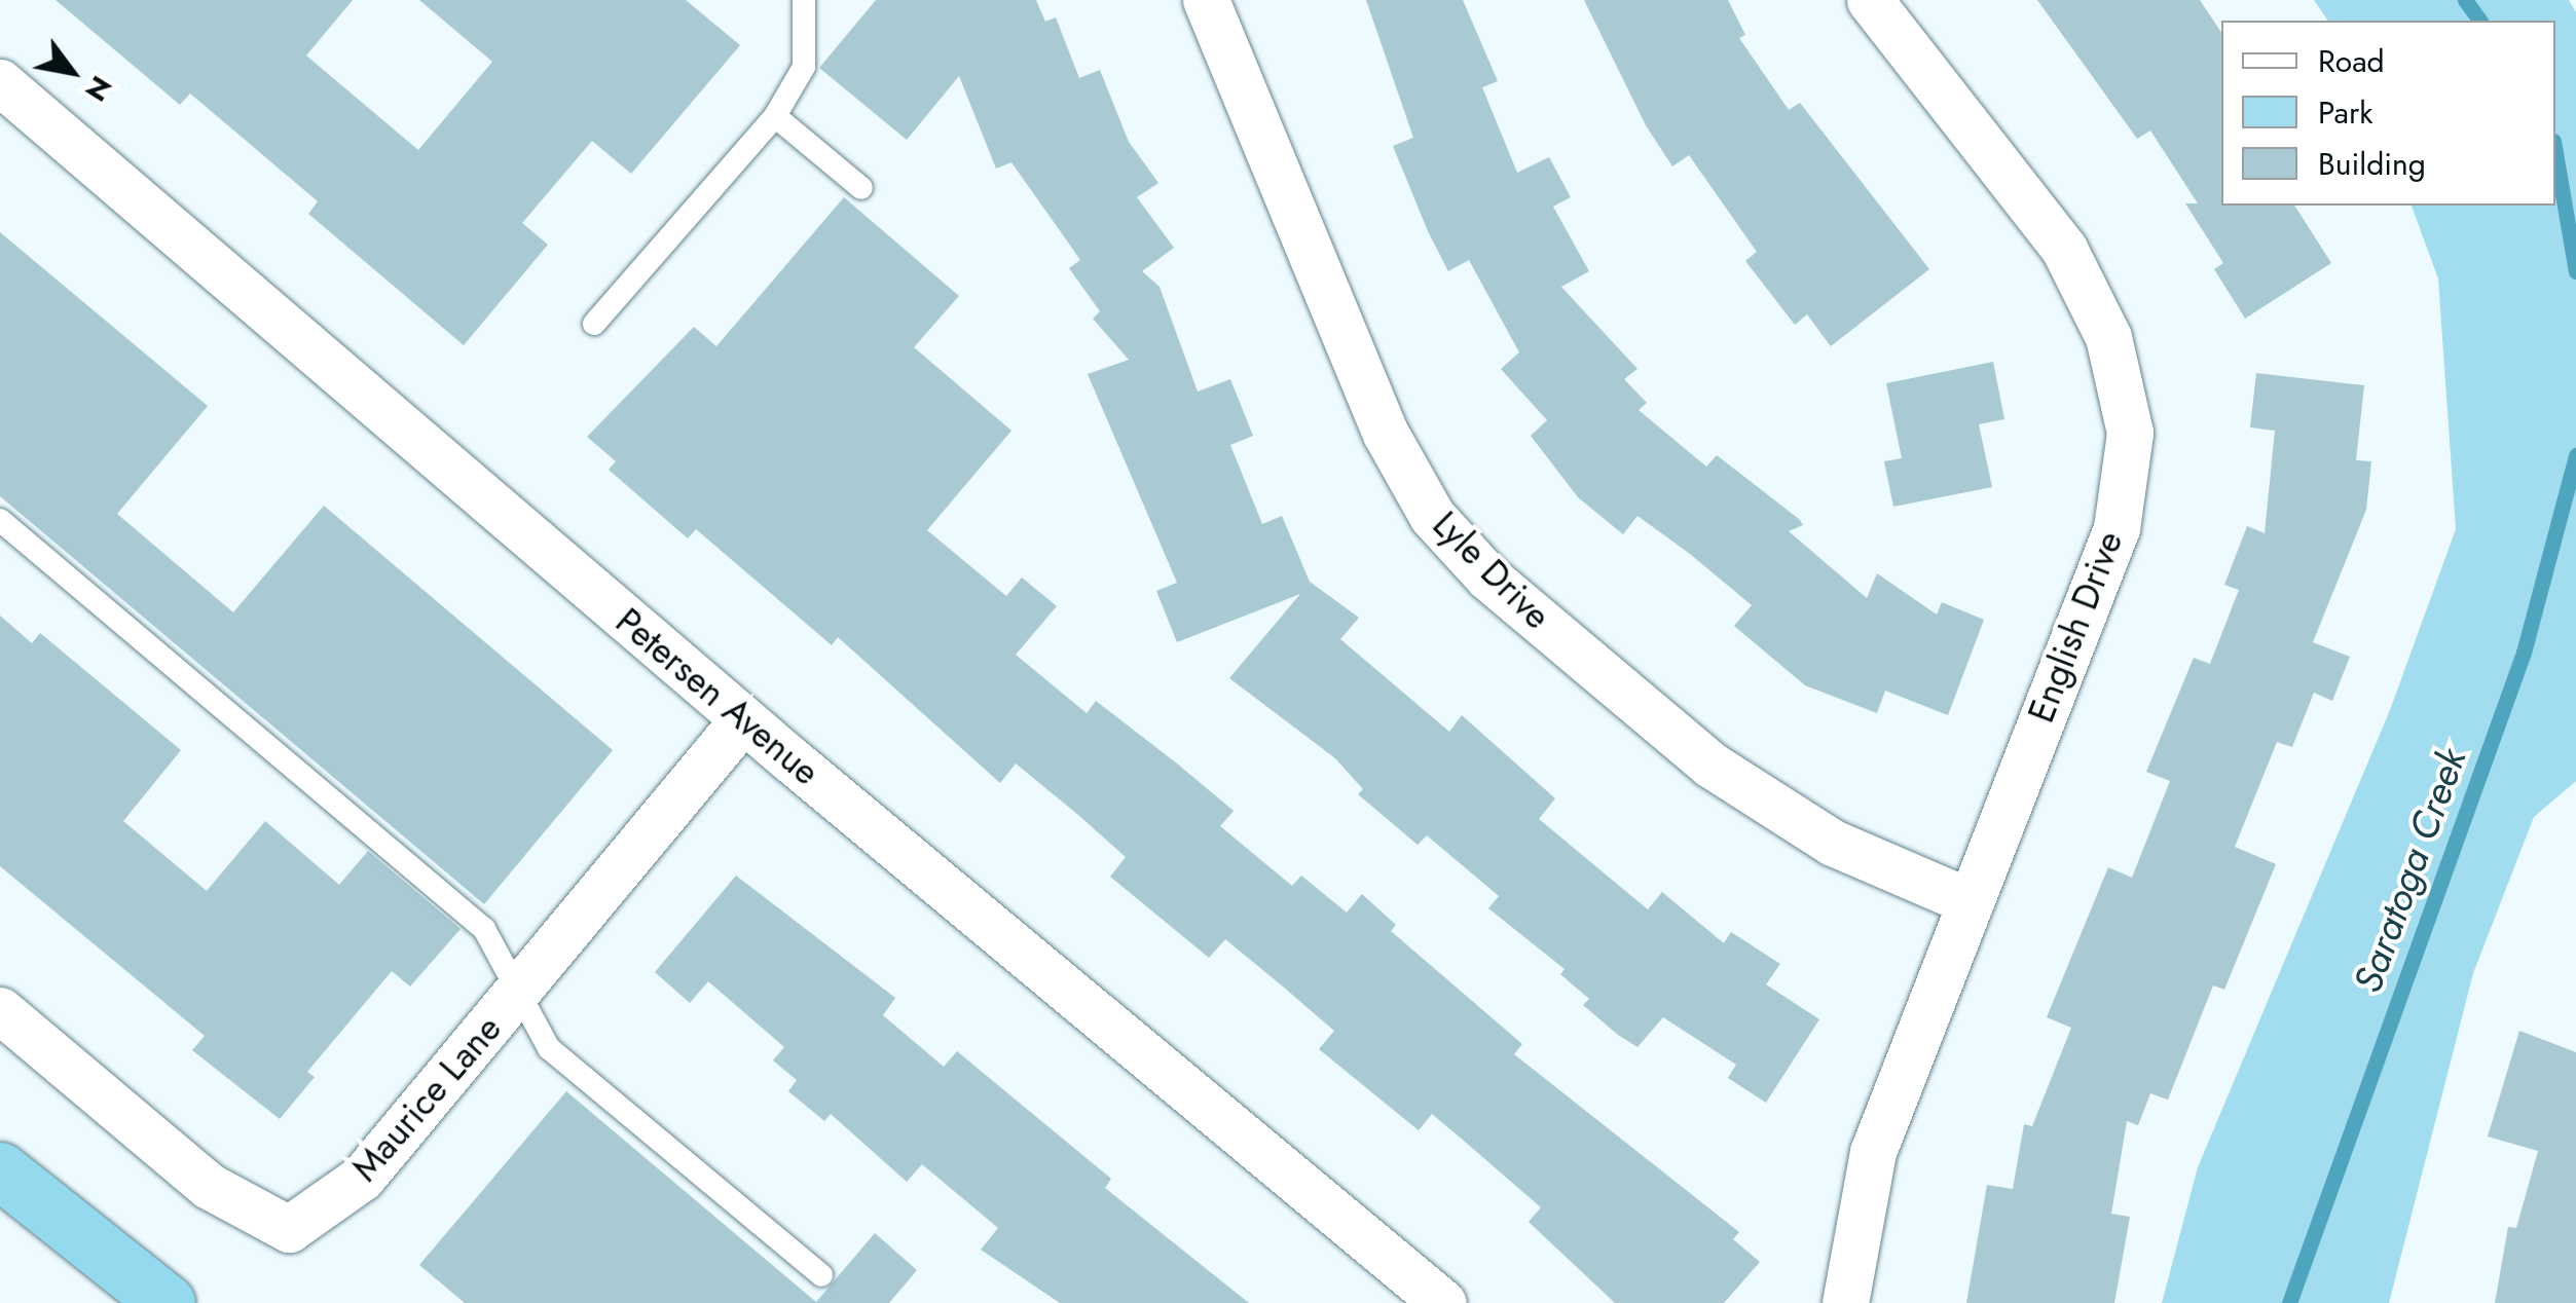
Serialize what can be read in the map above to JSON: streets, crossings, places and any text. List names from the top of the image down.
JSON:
{
  "streets": {
    "street": [
      "Lyle Drive",
      "English Drive",
      "Petersen Avenue",
      "Maurice Lane"
    ]
  },
  "crossings": [
    ["Lyle Drive", "English Drive"],
    ["Petersen Avenue", "Maurice Lane"]
  ],
  "water": ["Saratoga Creek"],
  "legend": ["Road", "Park", "Building"],
  "north": "bottom right"
}
